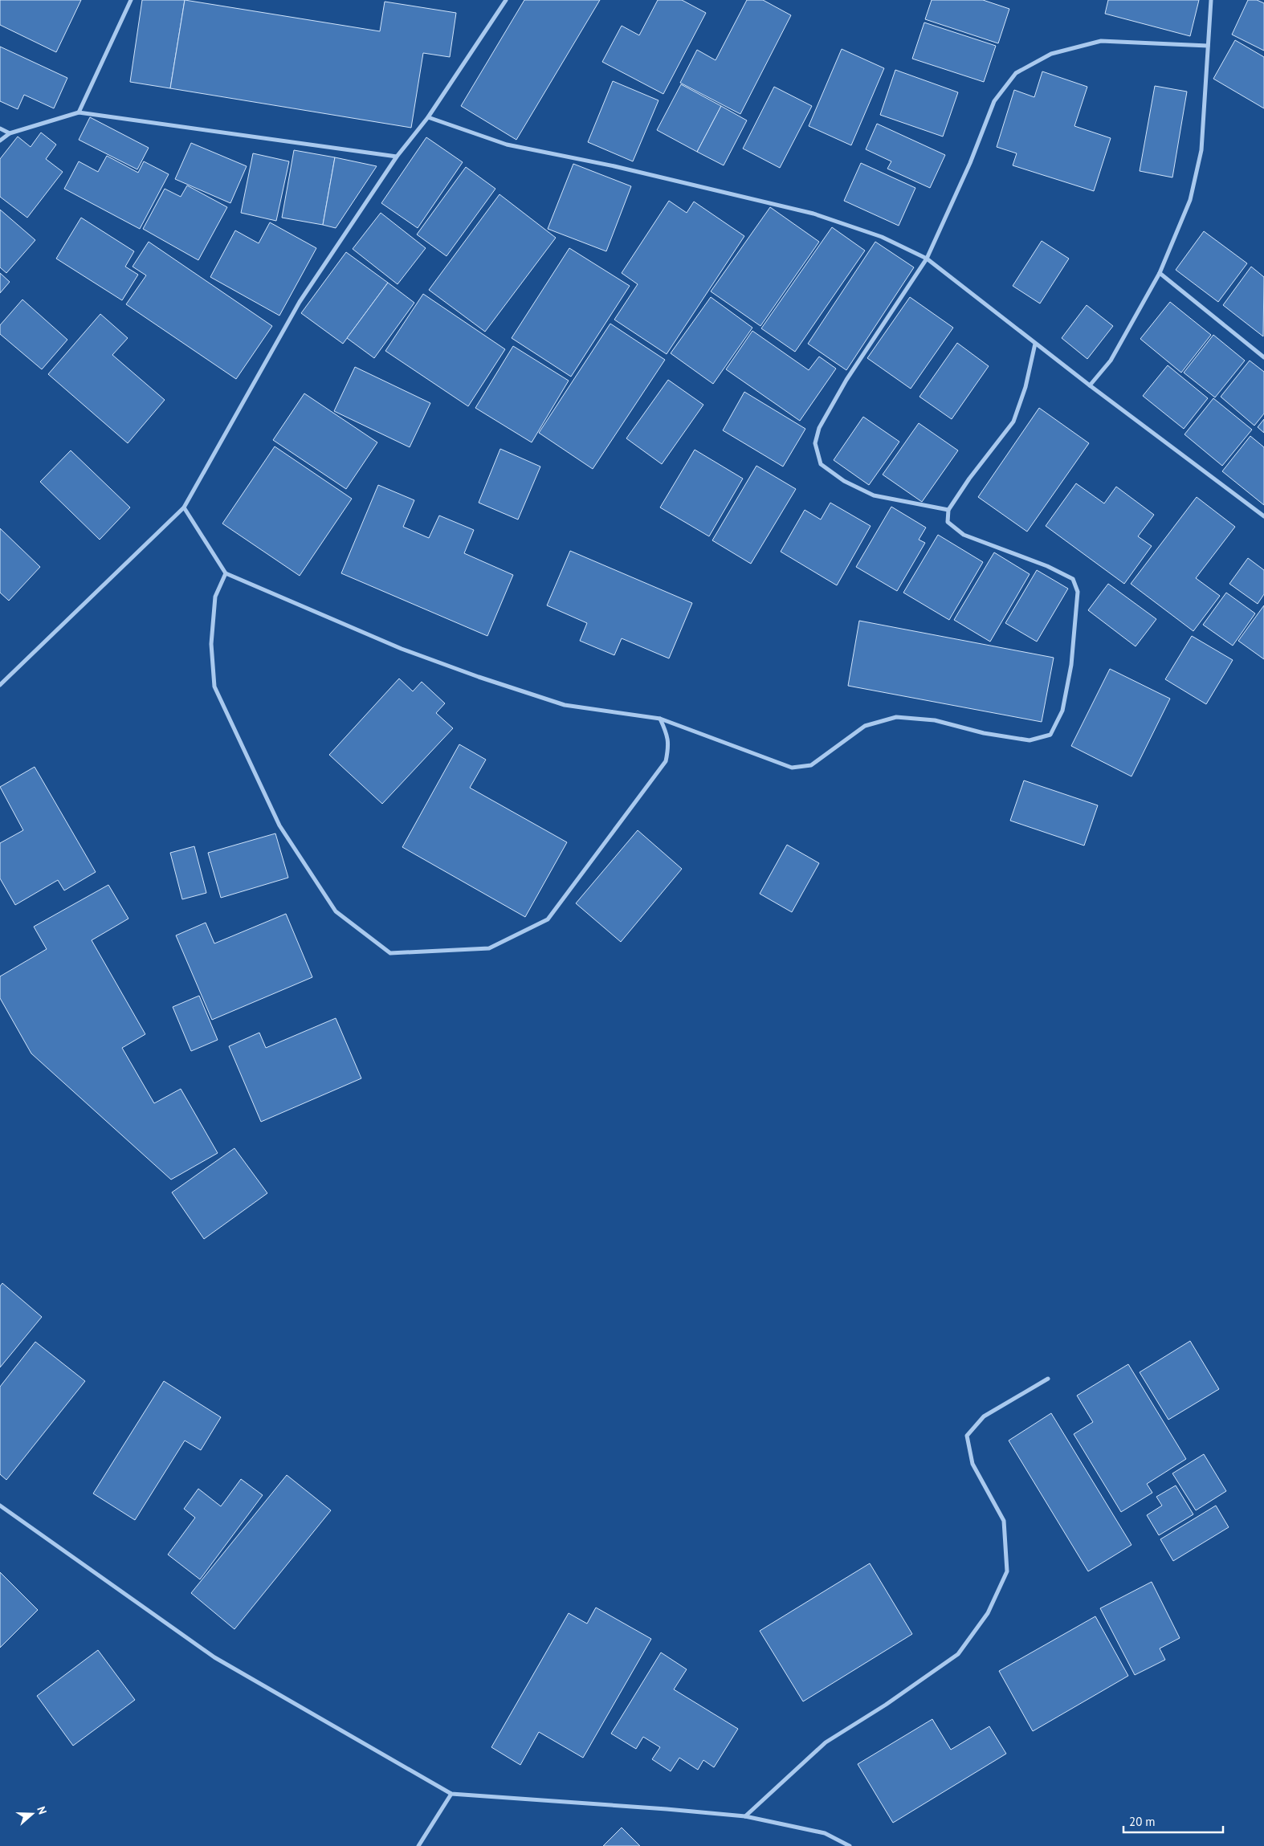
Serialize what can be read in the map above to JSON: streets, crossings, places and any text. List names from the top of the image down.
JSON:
{
  "scale_bar": "20 m",
  "north": "right"
}
